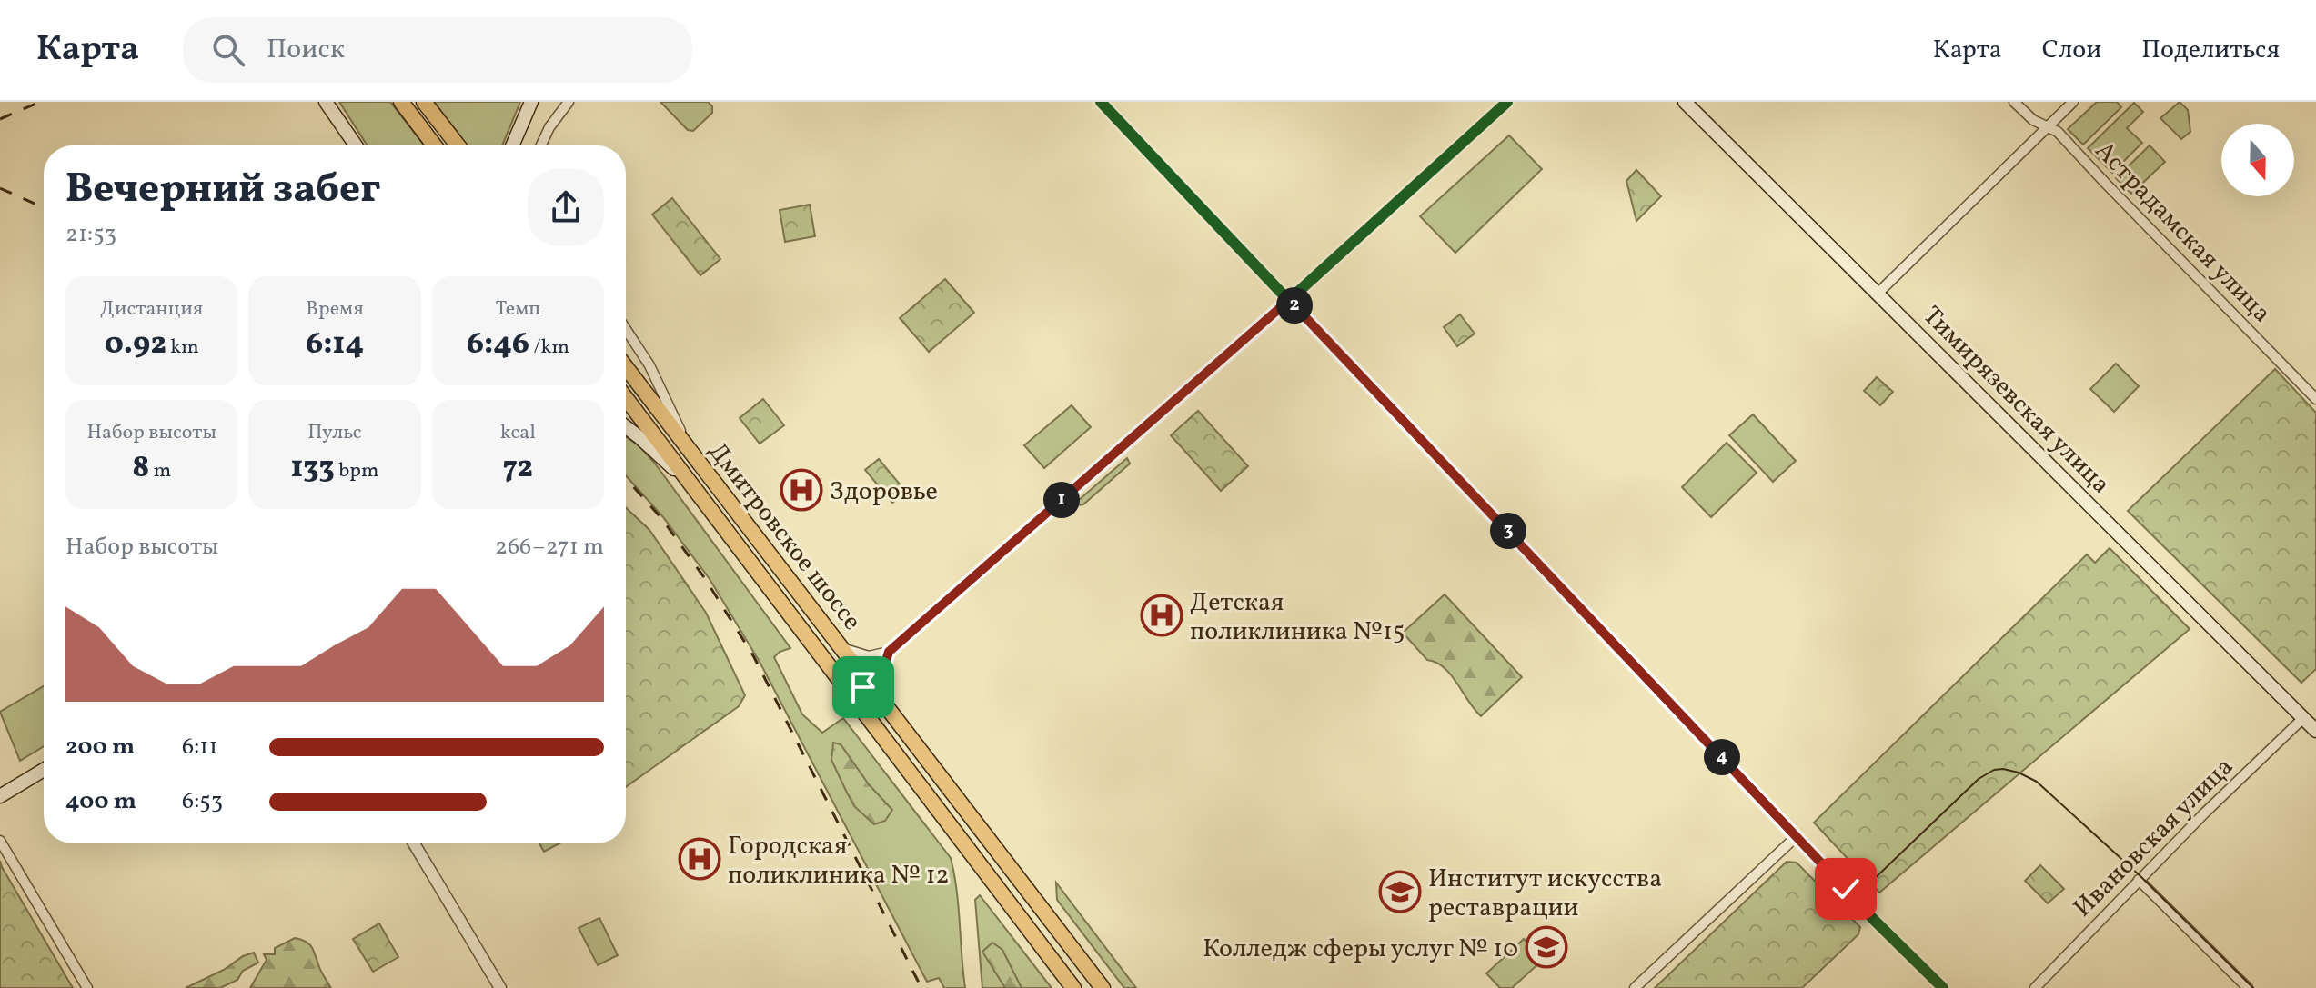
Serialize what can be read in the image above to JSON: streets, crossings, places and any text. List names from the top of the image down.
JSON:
{
  "streets": {
    "main road": ["Тимирязевская улица", "Дмитровское шоссе"],
    "street": ["Астрадамская улица", "Ивановская улица"]
  },
  "crossings": [
    ["Тимирязевская улица", "Ивановская улица"]
  ],
  "places": {
    "hospital": ["Здоровье", "Детская поликлиника №15", "Городская поликлиника № 12"],
    "school or university": ["Институт искусства реставрации", "Колледж сферы услуг № 10"]
  },
  "north": "bottom",
  "page": {
    "header": "Карта",
    "search": "Поиск",
    "nav": ["Карта", "Слои", "Поделиться"],
    "heading": ["Вечерний забег", "21:53"],
    "stats": [
      ["Дистанция", "0.92 km"],
      ["Время", "6:14"],
      ["Темп", "6:46 /km"],
      ["Набор высоты", "8 m"],
      ["Пульс", "133 bpm"],
      ["kcal", "72"]
    ],
    "pins": [
      "2",
      "1",
      "3",
      "4"
    ],
    "chart": ["Набор высоты", "266–271 m"],
    "list": [
      {
        "name": "200 m",
        "note": "6:11"
      },
      {
        "name": "400 m",
        "note": "6:53"
      }
    ]
  }
}
